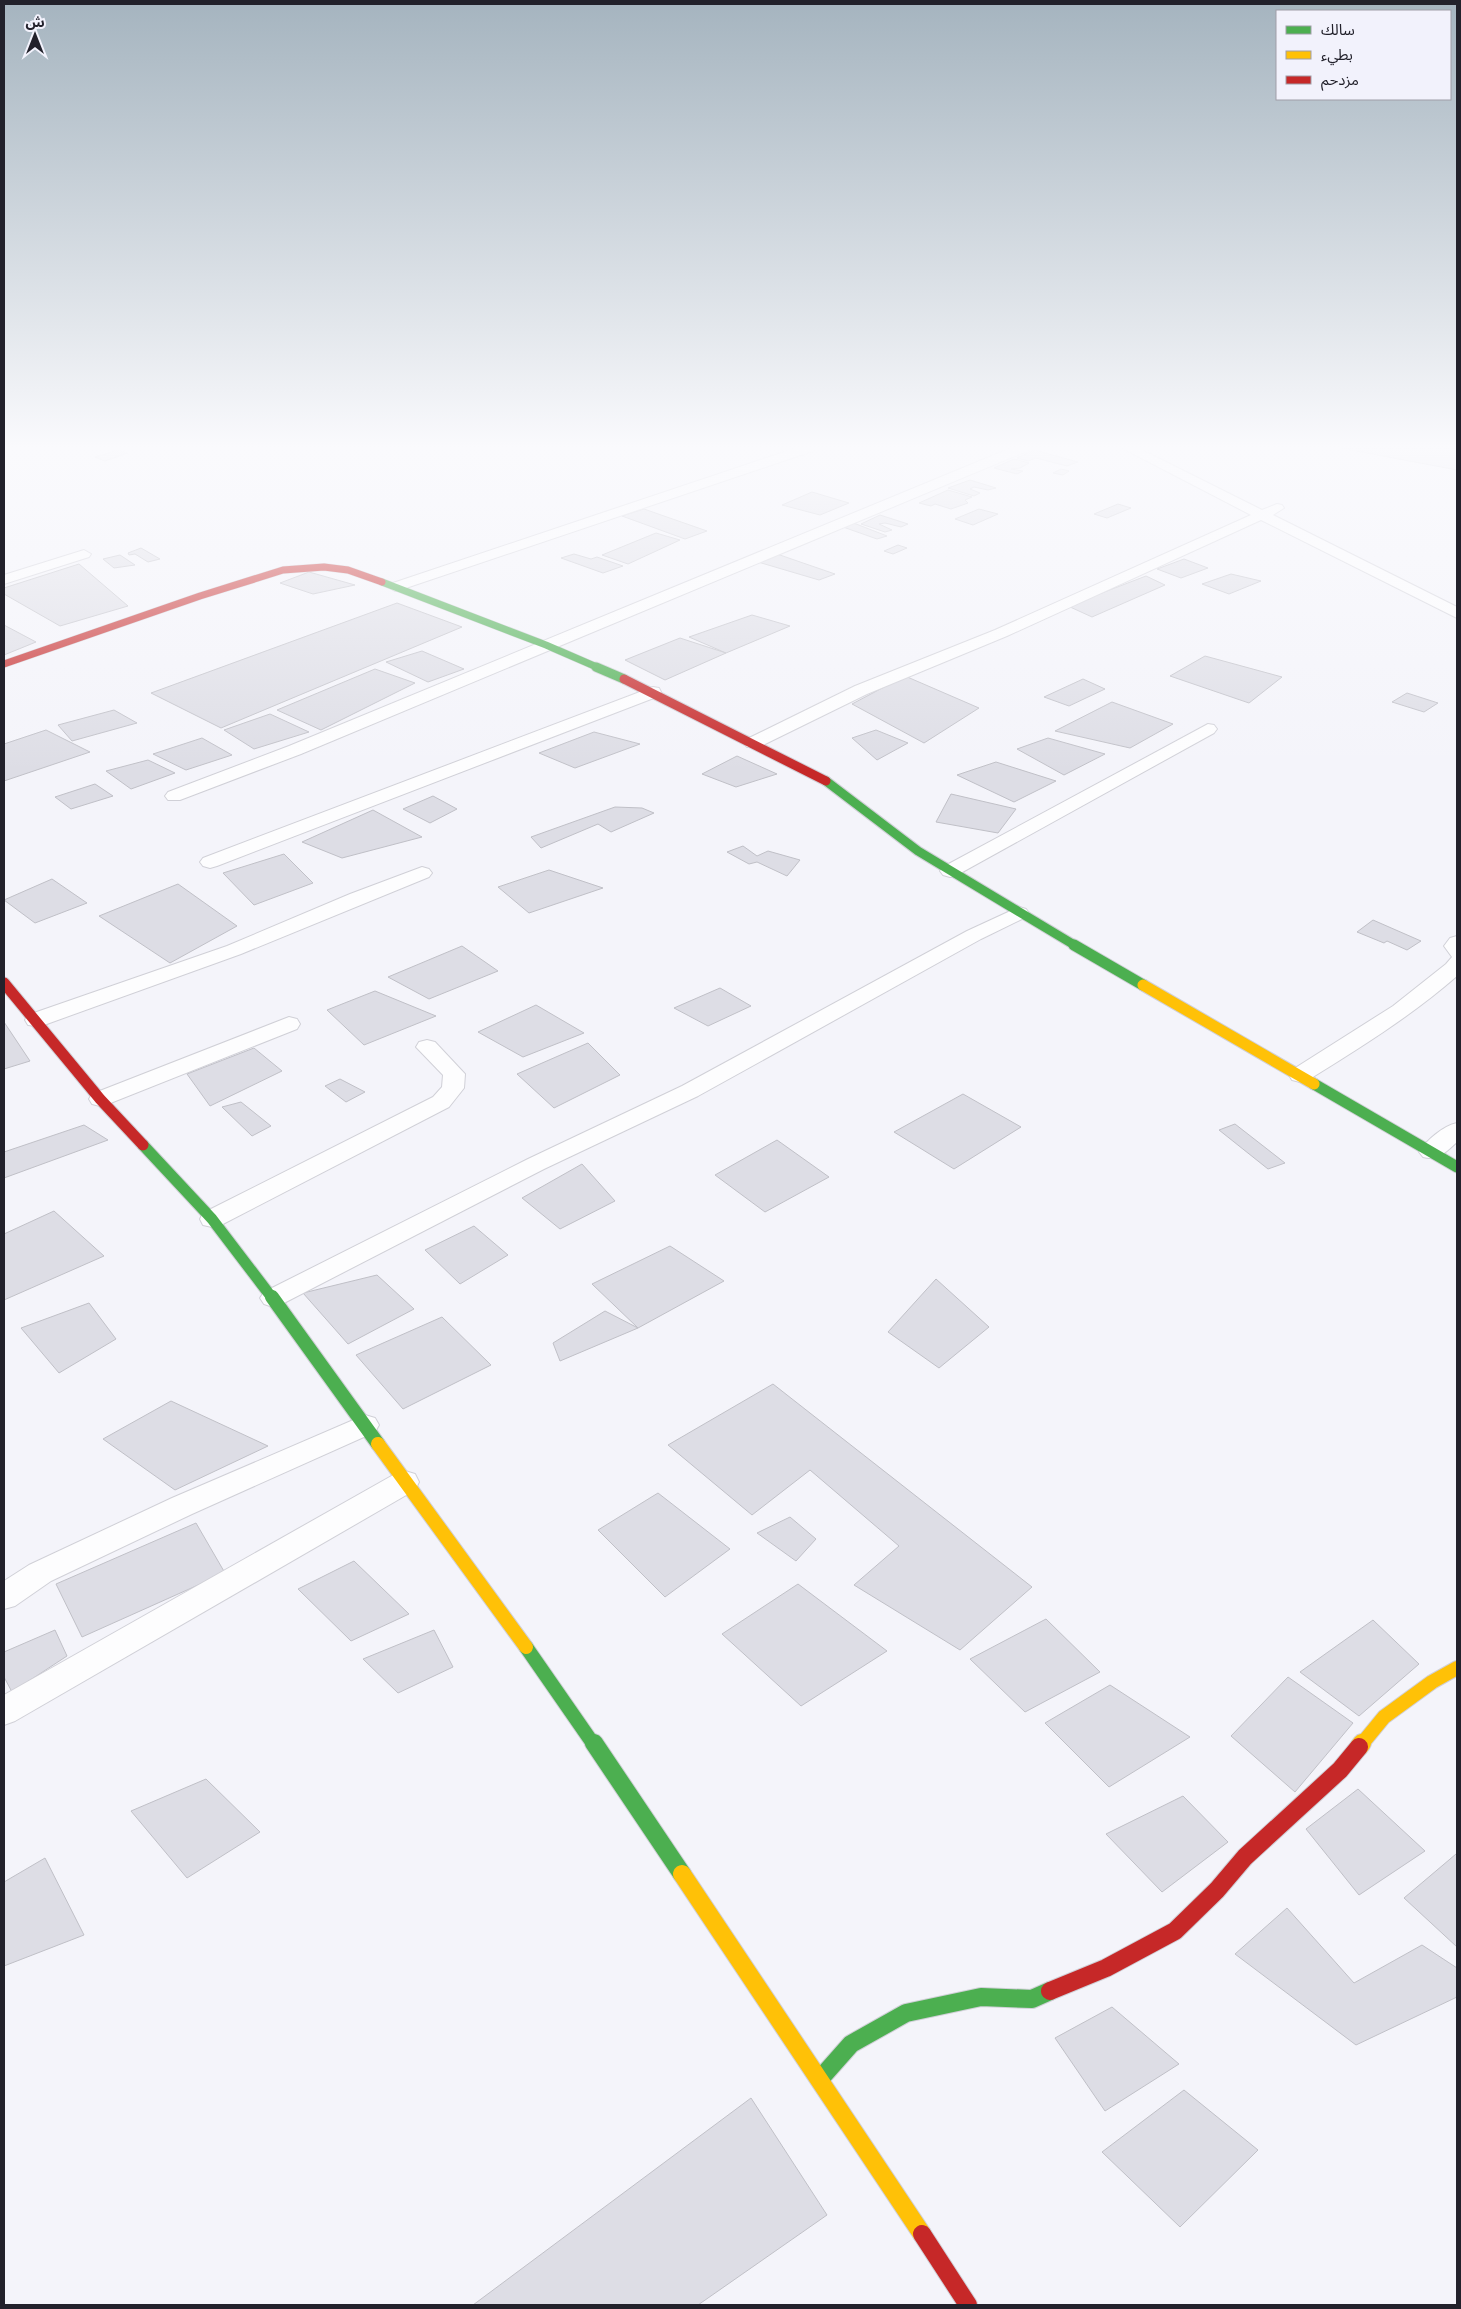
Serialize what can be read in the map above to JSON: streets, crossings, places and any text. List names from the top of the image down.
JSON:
{
  "legend": ["سالك", "بطيء", "مزدحم"],
  "north": "top"
}
